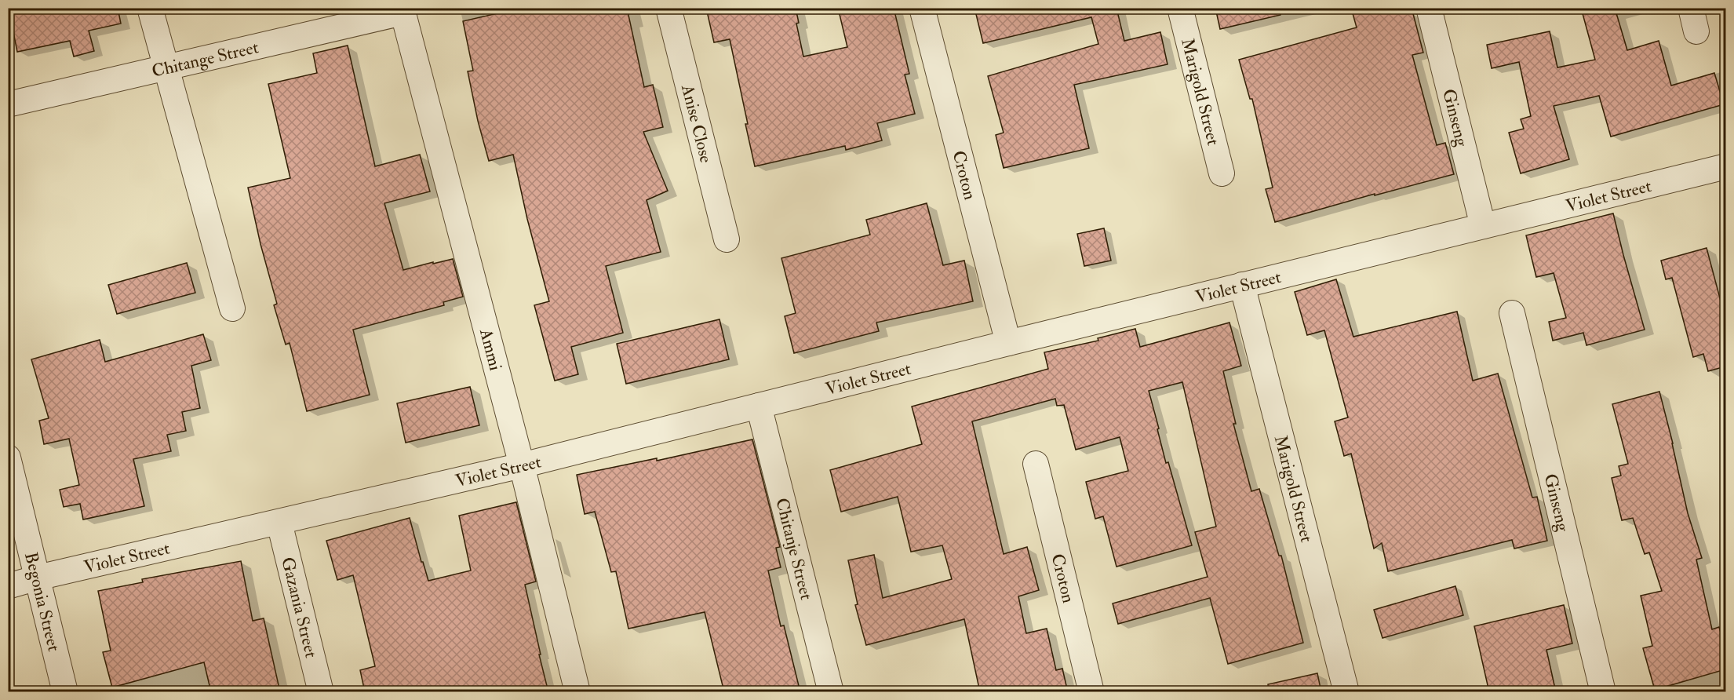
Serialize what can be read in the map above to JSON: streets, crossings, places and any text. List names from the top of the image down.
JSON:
{
  "streets": {
    "street": [
      "Chitange Street",
      "Marigold Street",
      "Ginseng",
      "Anise Close",
      "Croton",
      "Violet Street",
      "Ammi",
      "Chitanje Street",
      "Begonia Street",
      "Gazania Street"
    ]
  },
  "crossings": [
    ["Chitange Street", "Ammi"],
    ["Marigold Street", "Violet Street"],
    ["Ginseng", "Violet Street"],
    ["Croton", "Violet Street"],
    ["Violet Street", "Ammi"],
    ["Violet Street", "Chitanje Street"],
    ["Violet Street", "Begonia Street"],
    ["Violet Street", "Gazania Street"]
  ]
}
